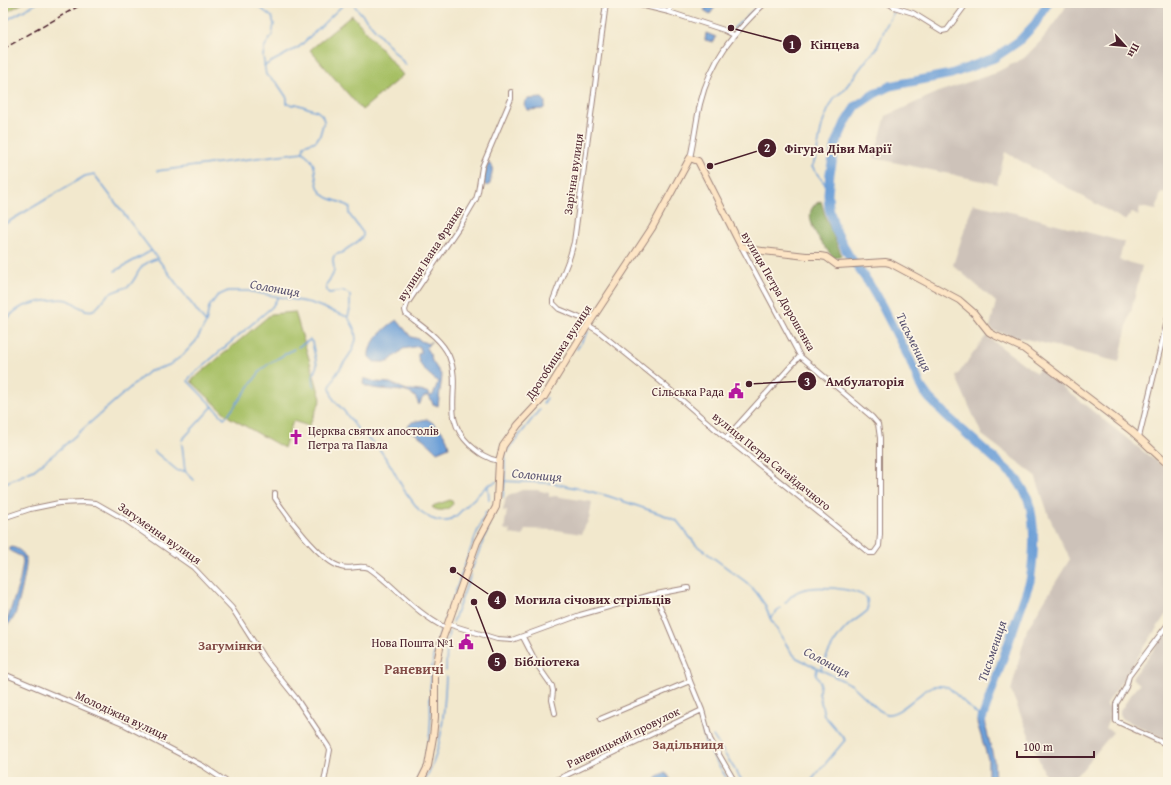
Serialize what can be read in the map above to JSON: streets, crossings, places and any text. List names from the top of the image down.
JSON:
{
  "streets": {
    "street": [
      "Зарічна вулиця",
      "вулиця Івана Франка",
      "вулиця Петра Дорошенка",
      "Дрогобицька вулиця",
      "вулиця Петра Сагайдачного",
      "Загуменна вулиця",
      "Молодіжна вулиця",
      "Раневицький провулок"
    ]
  },
  "crossings": [
    ["Зарічна вулиця", "Дрогобицька вулиця"],
    ["Зарічна вулиця", "вулиця Петра Сагайдачного"],
    ["вулиця Івана Франка", "Дрогобицька вулиця"],
    ["вулиця Петра Дорошенка", "Дрогобицька вулиця"],
    ["вулиця Петра Дорошенка", "вулиця Петра Сагайдачного"],
    ["Дрогобицька вулиця", "вулиця Петра Сагайдачного"]
  ],
  "districts": ["Загумінки", "Раневичі", "Задільниця"],
  "water": ["Солониця", "Тисьмениця"],
  "places": {
    "other": [
      "Кінцева",
      "Фігура Діви Марії",
      "Амбулаторія",
      "Могила січових стрільців",
      "Бібліотека"
    ],
    "public building": ["Сільська Рада", "Нова Пошта №1"],
    "church": ["Церква святих апостолів Петра та Павла"]
  },
  "scale_bar": "100 m",
  "north": "bottom right"
}
